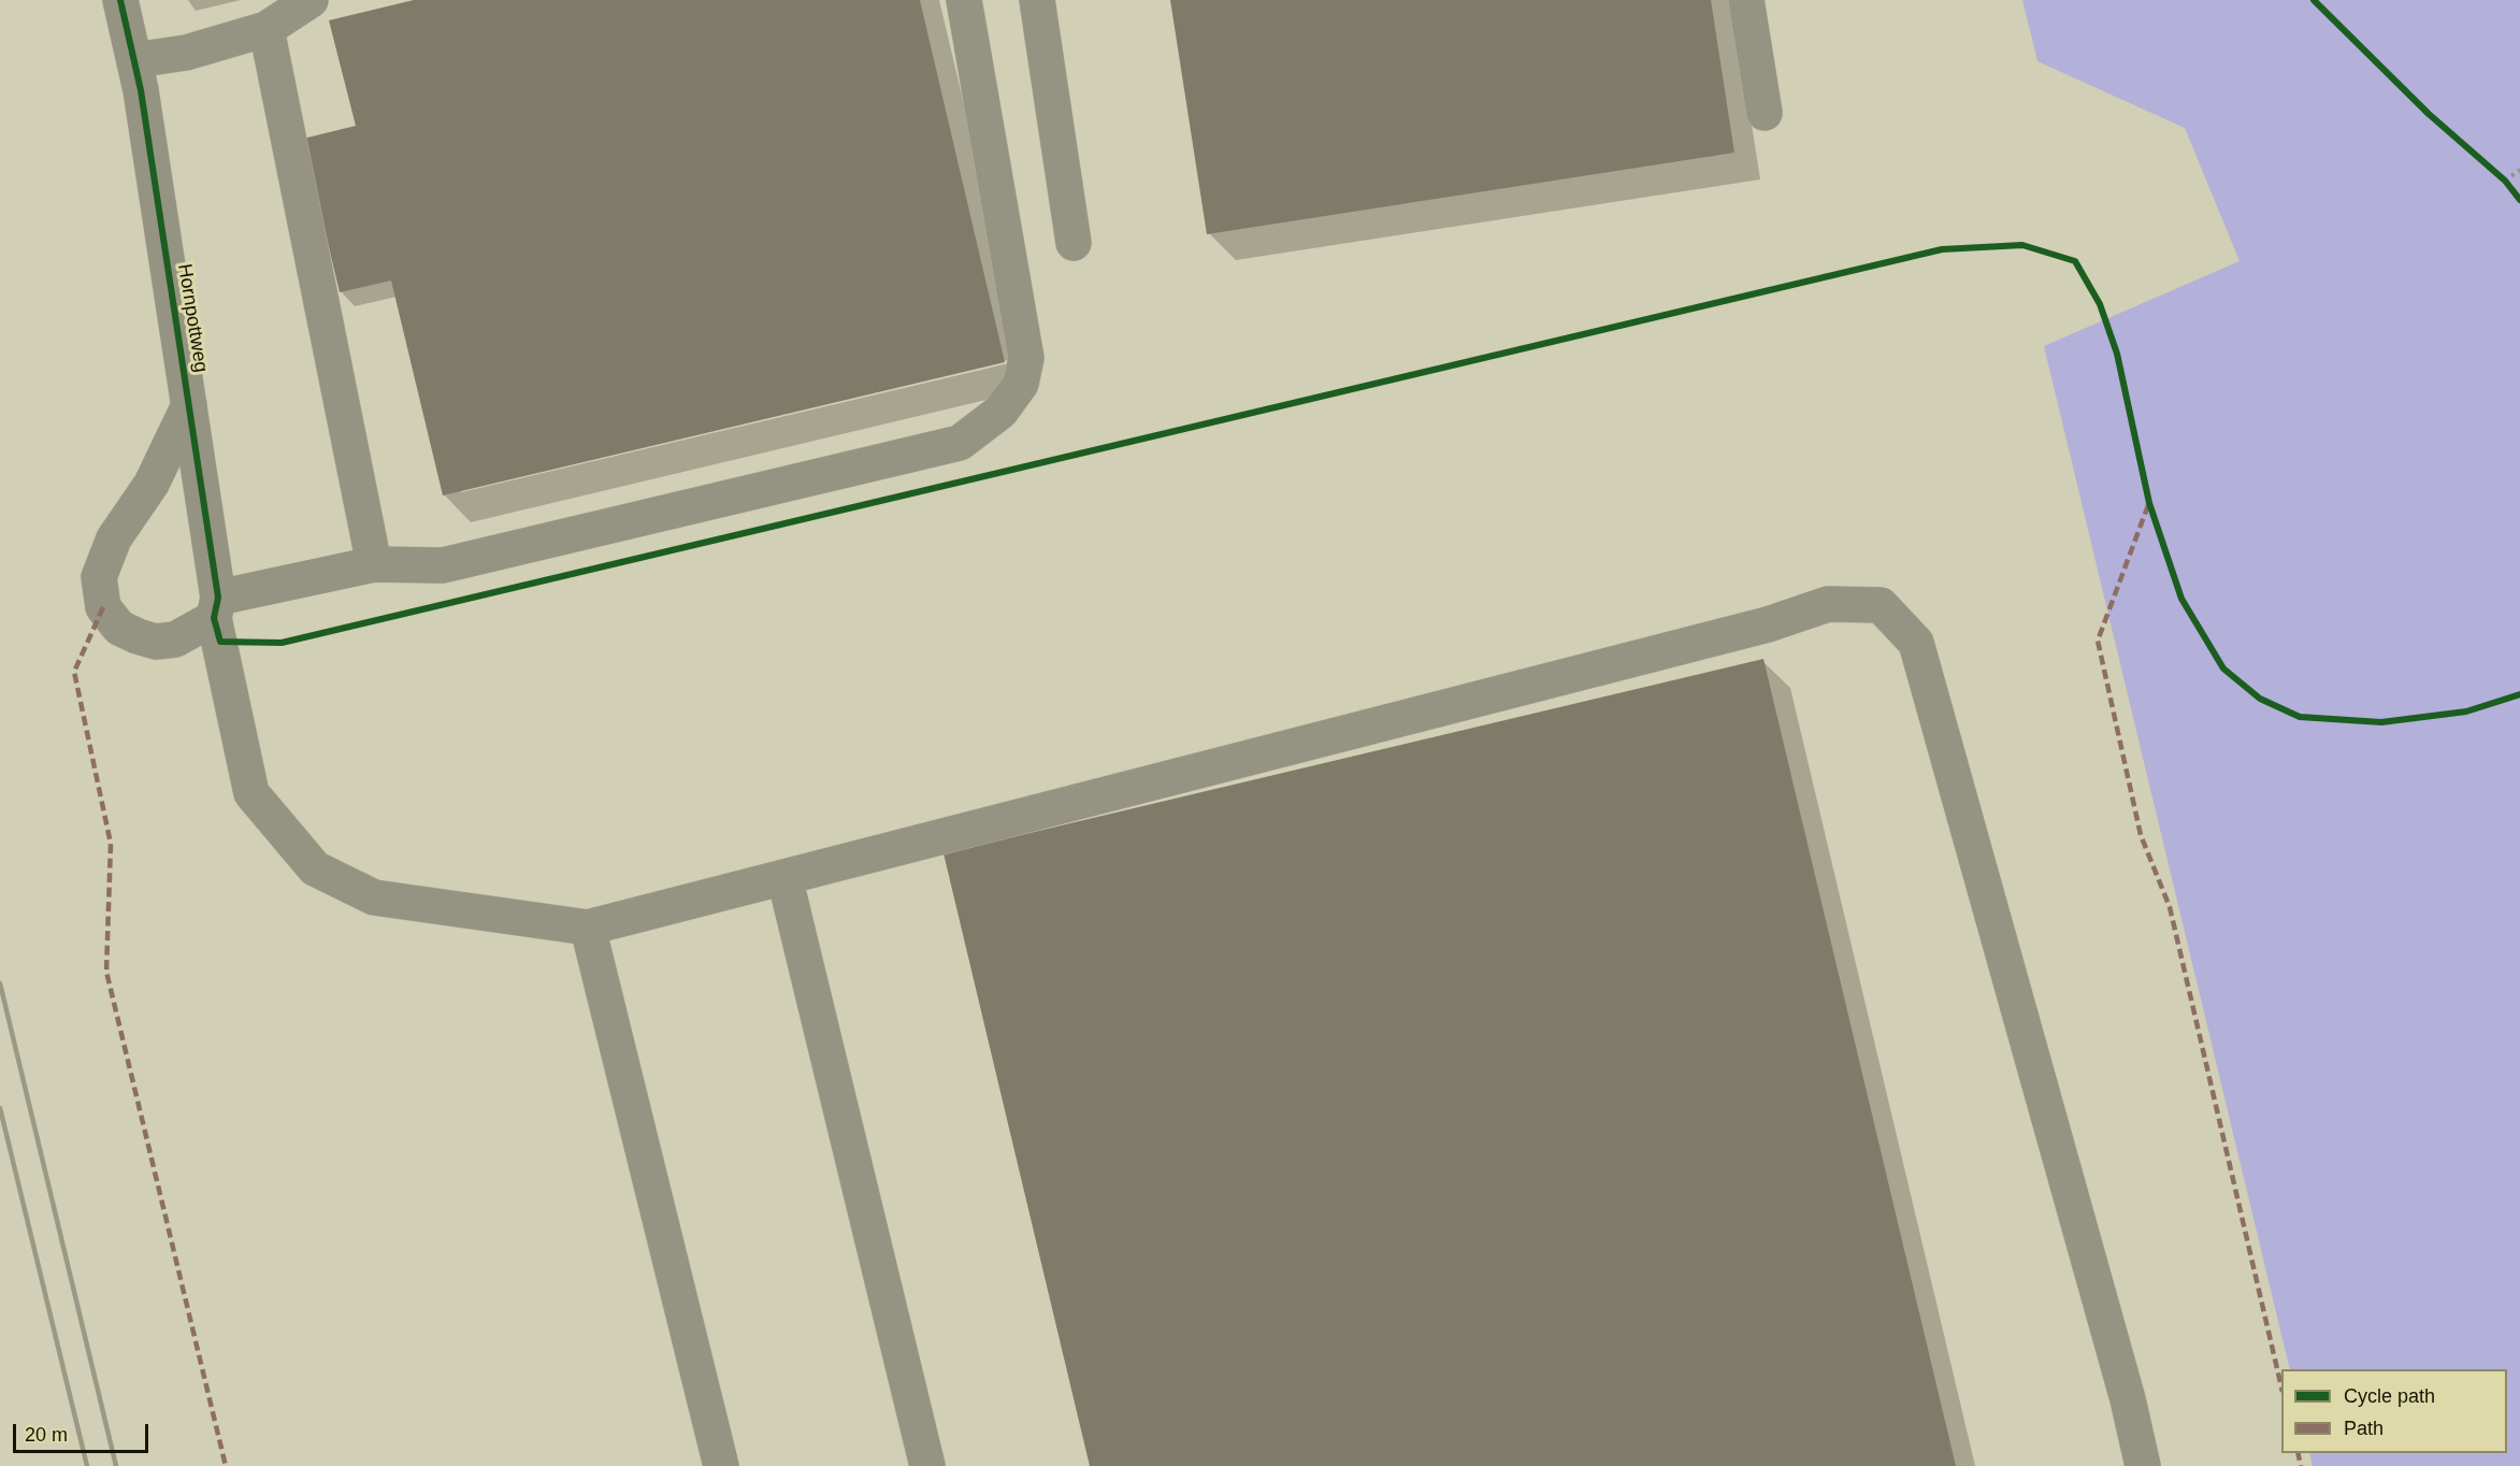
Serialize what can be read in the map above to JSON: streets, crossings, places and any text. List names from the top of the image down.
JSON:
{
  "streets": {
    "street": ["Hornpottweg"]
  },
  "legend": ["Cycle path", "Path"],
  "scale_bar": "20 m"
}
